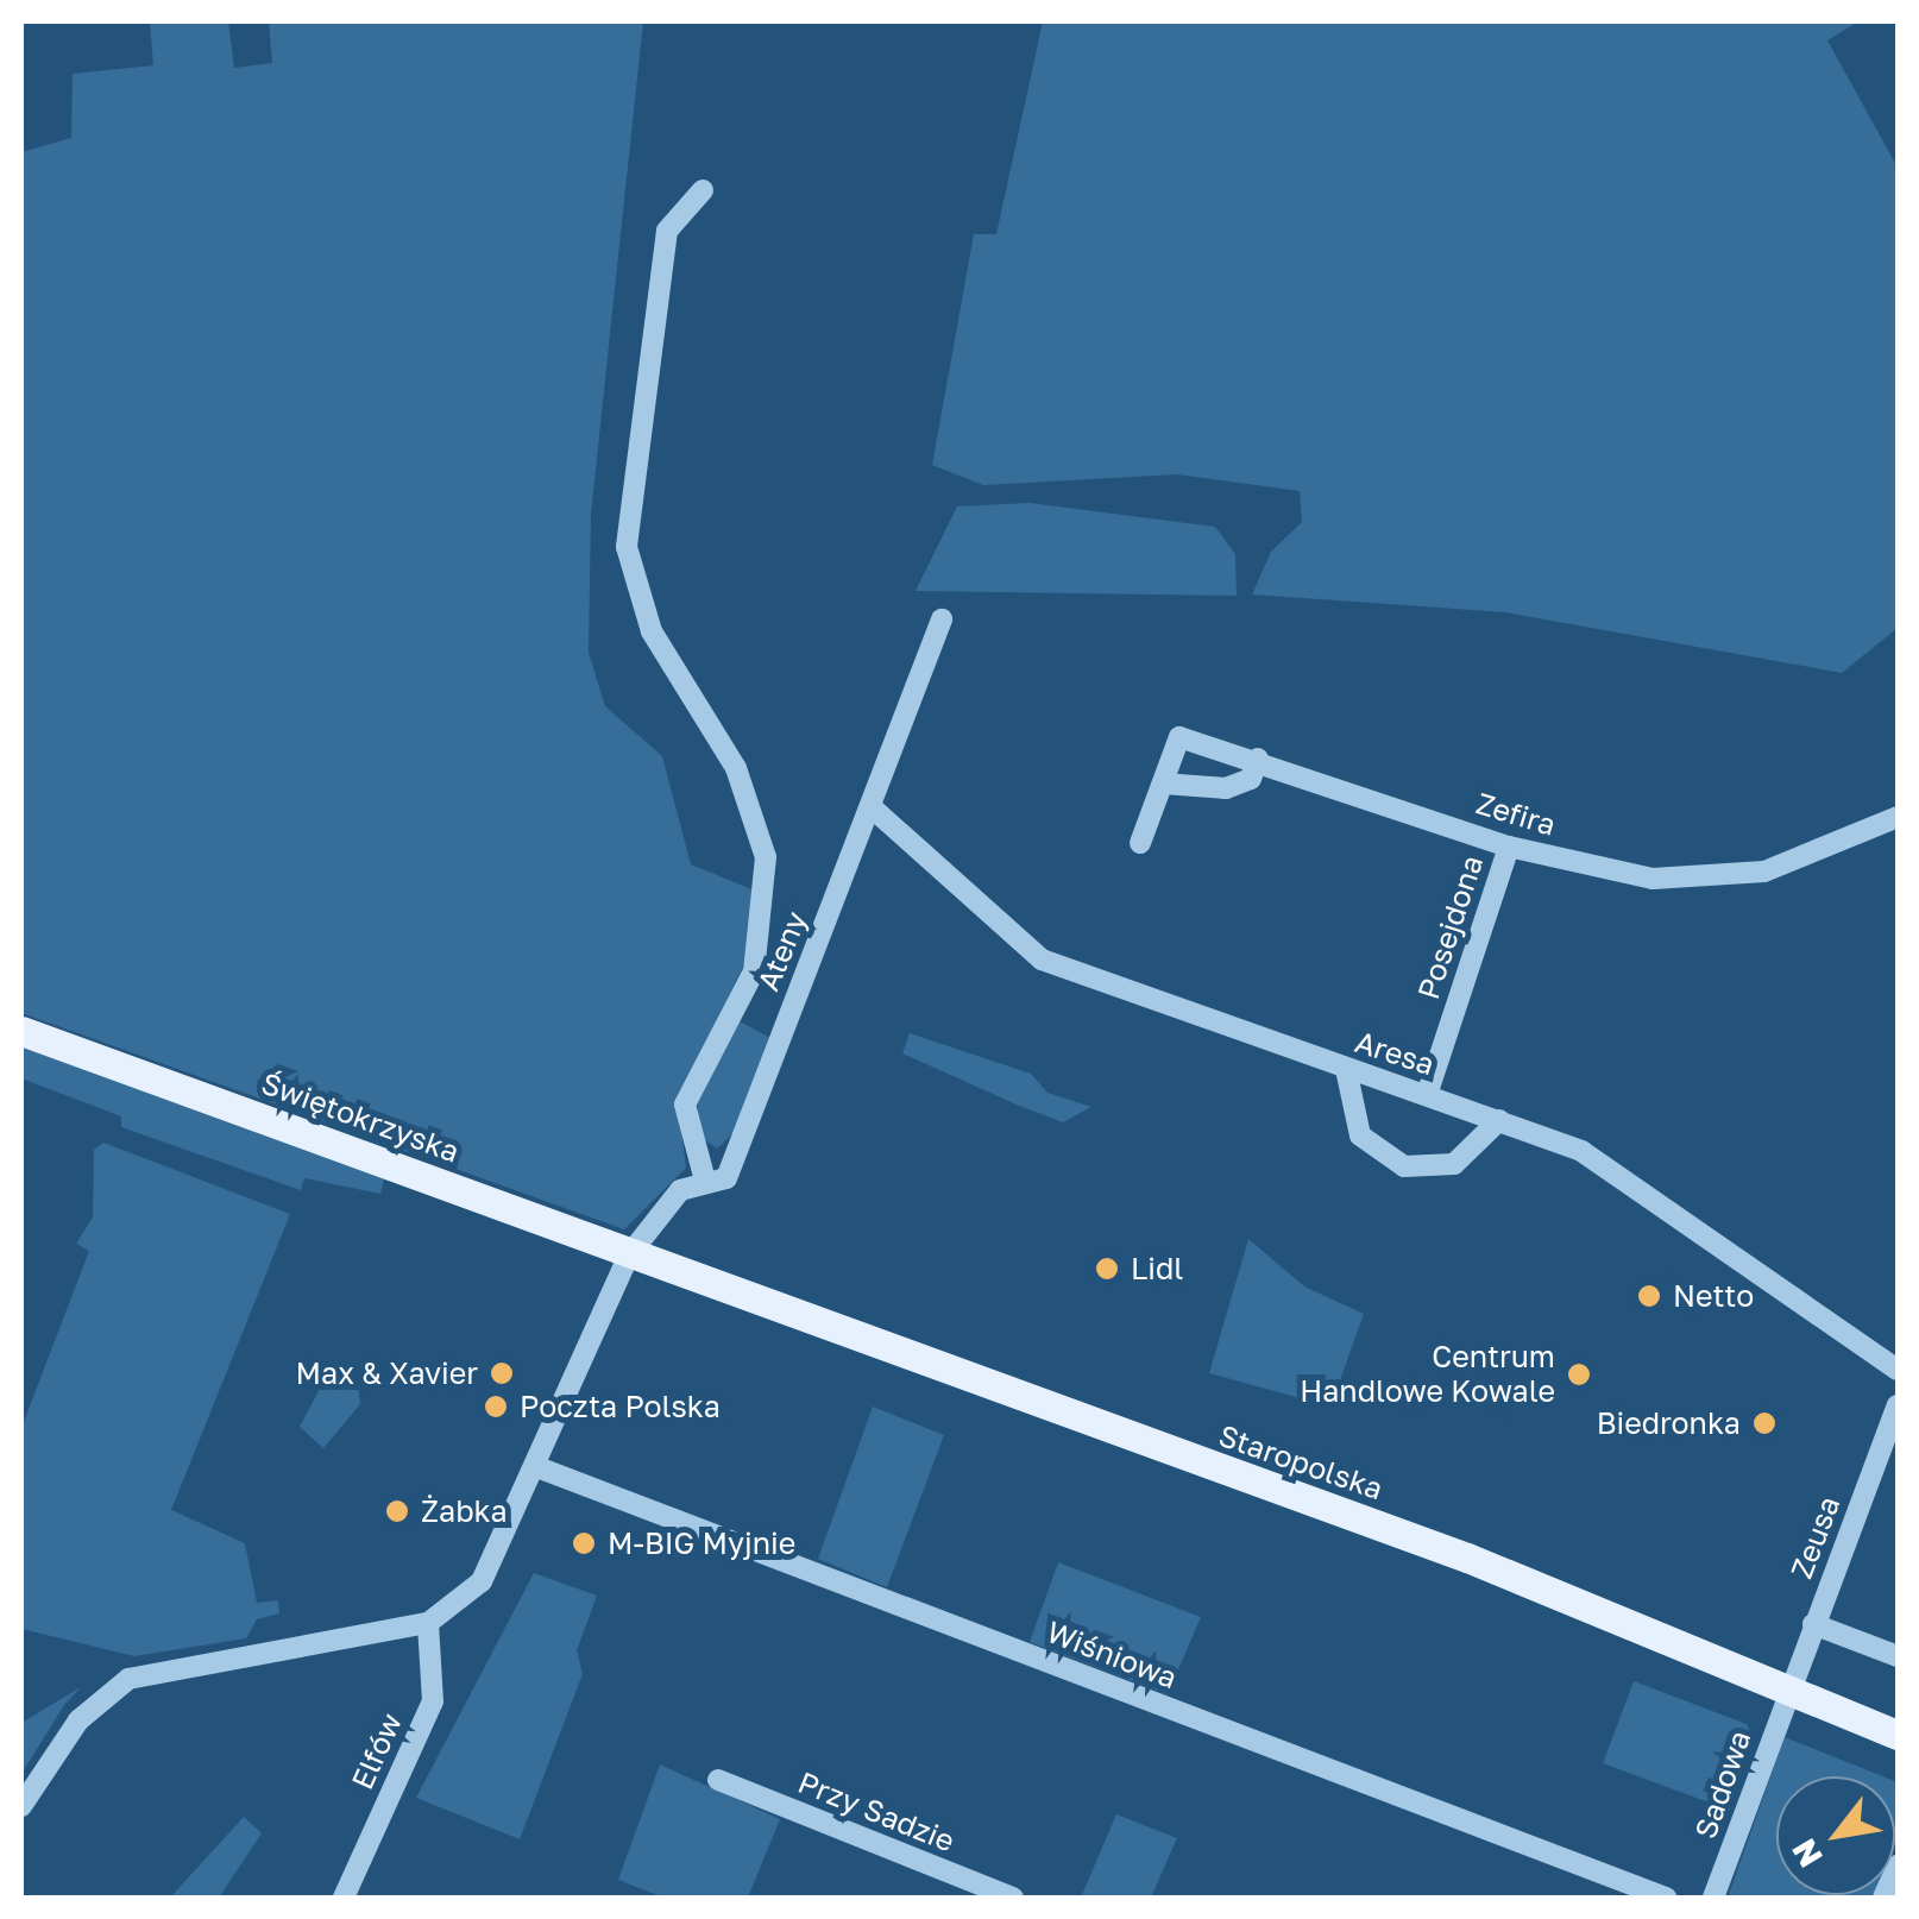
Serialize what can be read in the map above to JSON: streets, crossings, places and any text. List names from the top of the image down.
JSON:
{
  "streets": {
    "main road": ["Świętokrzyska", "Staropolska"],
    "street": [
      "Zefira",
      "Posejdona",
      "Ateny",
      "Aresa",
      "Zeusa",
      "Wiśniowa",
      "Elfów",
      "Sadowa",
      "Przy Sadzie"
    ]
  },
  "crossings": [
    ["Zefira", "Posejdona"],
    ["Posejdona", "Aresa"],
    ["Ateny", "Aresa"],
    ["Ateny", "Świętokrzyska"],
    ["Świętokrzyska", "Staropolska"],
    ["Staropolska", "Zeusa"],
    ["Staropolska", "Sadowa"],
    ["Zeusa", "Sadowa"]
  ],
  "places": [
    "Lidl",
    "Netto",
    "Max & Xavier",
    "Centrum Handlowe Kowale",
    "Poczta Polska",
    "Biedronka",
    "Żabka",
    "M-BIG Myjnie"
  ],
  "north": "bottom left"
}
